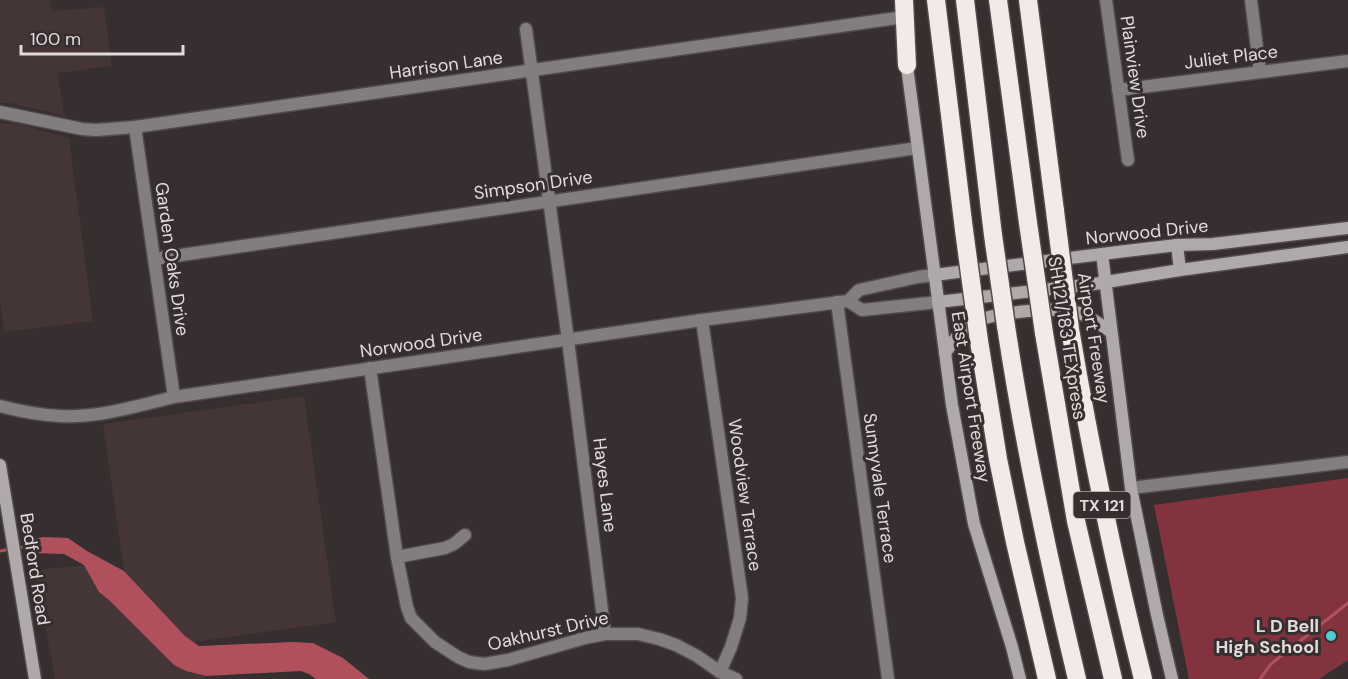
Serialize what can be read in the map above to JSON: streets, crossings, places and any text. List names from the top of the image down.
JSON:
{
  "streets": {
    "highway": ["SH 121/183 TEXpress", "Airport Freeway", "TX 121"],
    "main road": ["Norwood Drive", "East Airport Freeway", "Bedford Road"],
    "street": [
      "Juliet Place",
      "Harrison Lane",
      "Plainview Drive",
      "Simpson Drive",
      "Garden Oaks Drive",
      "Hayes Lane",
      "Sunnyvale Terrace",
      "Woodview Terrace",
      "Oakhurst Drive"
    ]
  },
  "crossings": [
    ["Juliet Place", "Plainview Drive"],
    ["Harrison Lane", "Garden Oaks Drive"],
    ["Harrison Lane", "Hayes Lane"],
    ["Simpson Drive", "Garden Oaks Drive"],
    ["Simpson Drive", "Hayes Lane"],
    ["Norwood Drive", "Garden Oaks Drive"],
    ["Norwood Drive", "Airport Freeway"],
    ["Norwood Drive", "East Airport Freeway"],
    ["Norwood Drive", "Hayes Lane"],
    ["Norwood Drive", "Sunnyvale Terrace"],
    ["Norwood Drive", "Woodview Terrace"],
    ["Norwood Drive", "Oakhurst Drive"],
    ["Hayes Lane", "Oakhurst Drive"],
    ["Woodview Terrace", "Oakhurst Drive"]
  ],
  "places": ["L D Bell High School"],
  "scale_bar": "100 m"
}
